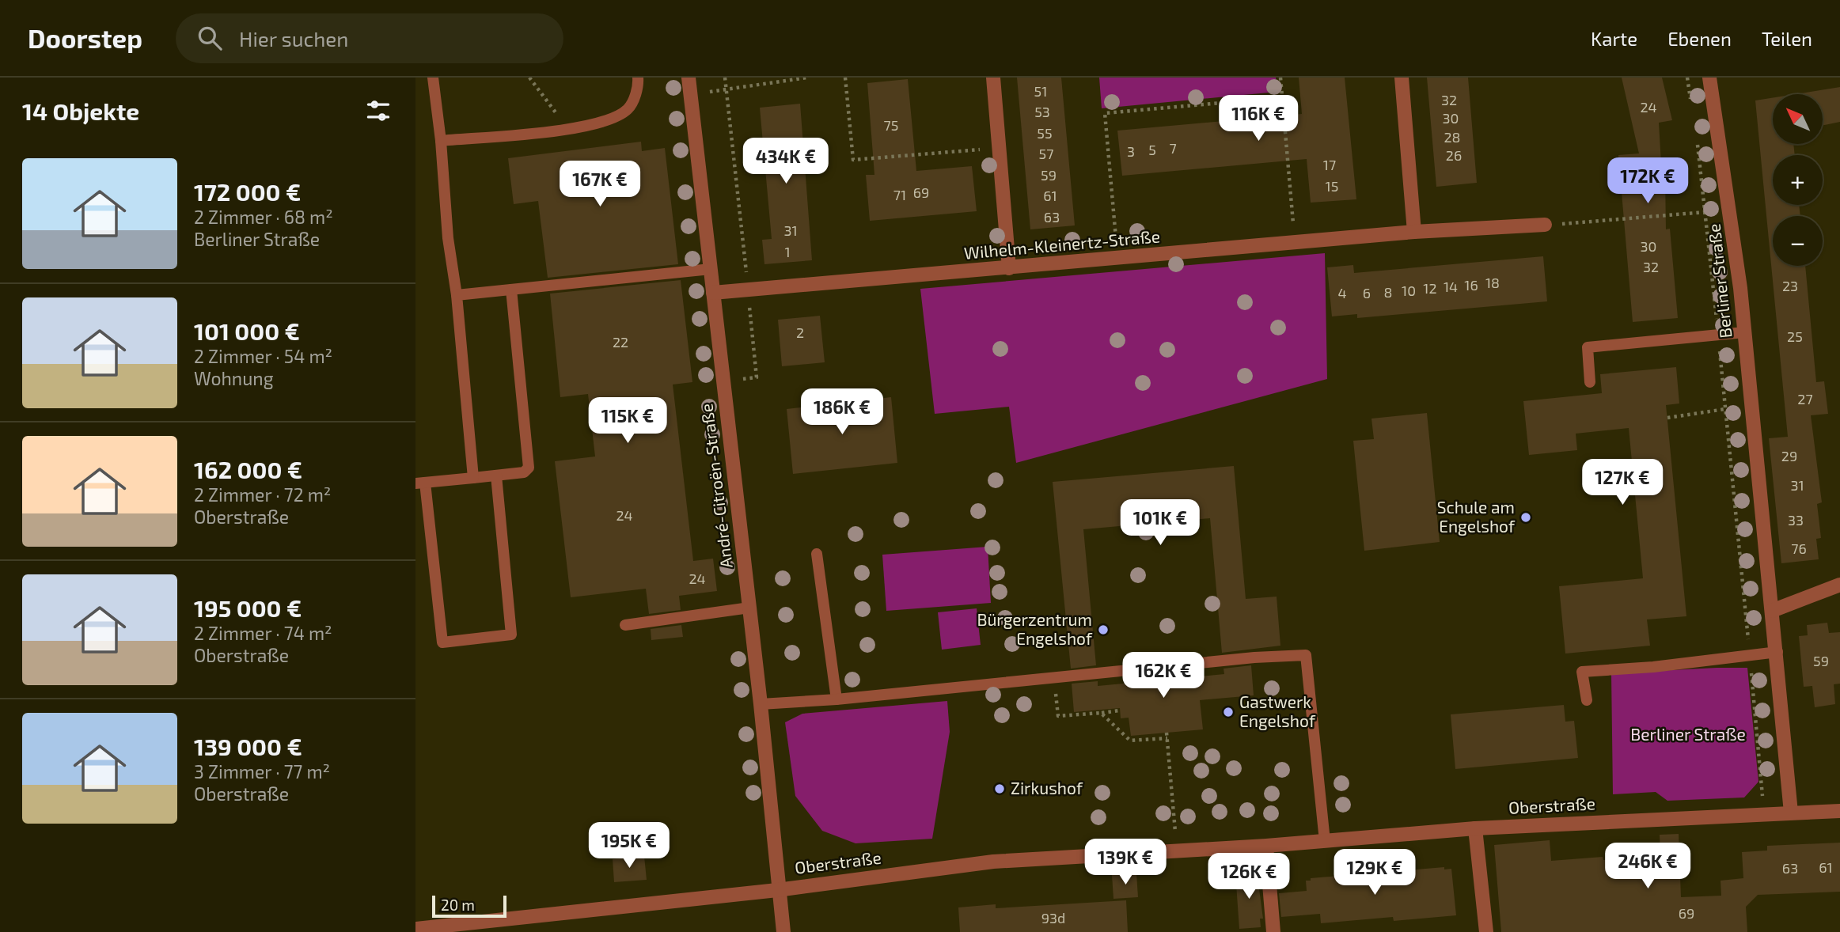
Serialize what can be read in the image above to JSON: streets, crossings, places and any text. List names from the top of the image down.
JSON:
{
  "streets": {
    "street": [
      "Wilhelm-Kleinertz-Straße",
      "Berliner Straße",
      "André-Citroën-Straße",
      "Oberstraße"
    ]
  },
  "crossings": [
    ["Wilhelm-Kleinertz-Straße", "André-Citroën-Straße"],
    ["Berliner Straße", "Oberstraße"],
    ["André-Citroën-Straße", "Oberstraße"]
  ],
  "parks": ["Berliner Straße"],
  "places": [
    "Schule am Engelshof",
    "Bürgerzentrum Engelshof",
    "Gastwerk Engelshof",
    "Zirkushof"
  ],
  "house_numbers": [
    "51",
    "32",
    "24",
    "53",
    "30",
    "75",
    "55",
    "28",
    "7",
    "5",
    "3",
    "57",
    "26",
    "17",
    "59",
    "15",
    "69",
    "71",
    "61",
    "63",
    "31",
    "30",
    "1",
    "32",
    "18",
    "16",
    "23",
    "14",
    "12",
    "10",
    "8",
    "4",
    "6",
    "2",
    "25",
    "22",
    "27",
    "29",
    "31",
    "24",
    "33",
    "76",
    "24",
    "59",
    "61",
    "63",
    "69",
    "93d"
  ],
  "scale_bar": "20 m",
  "north": "top left",
  "page": {
    "header": "Doorstep",
    "search": "Hier suchen",
    "nav": ["Karte", "Ebenen", "Teilen"],
    "heading": "14 Objekte",
    "map_buttons": ["+", "−"],
    "price": [
      "116K €",
      "434K €",
      "172K €",
      "167K €",
      "186K €",
      "115K €",
      "127K €",
      "101K €",
      "162K €",
      "195K €",
      "139K €",
      "246K €",
      "129K €",
      "126K €"
    ],
    "list": [
      {
        "name": "172 000 €",
        "note": "2 Zimmer · 68 m² · Berliner Straße"
      },
      {
        "name": "101 000 €",
        "note": "2 Zimmer · 54 m² · Wohnung"
      },
      {
        "name": "162 000 €",
        "note": "2 Zimmer · 72 m² · Oberstraße"
      },
      {
        "name": "195 000 €",
        "note": "2 Zimmer · 74 m² · Oberstraße"
      },
      {
        "name": "139 000 €",
        "note": "3 Zimmer · 77 m² · Oberstraße"
      }
    ],
    "scale": "20 m"
  }
}
